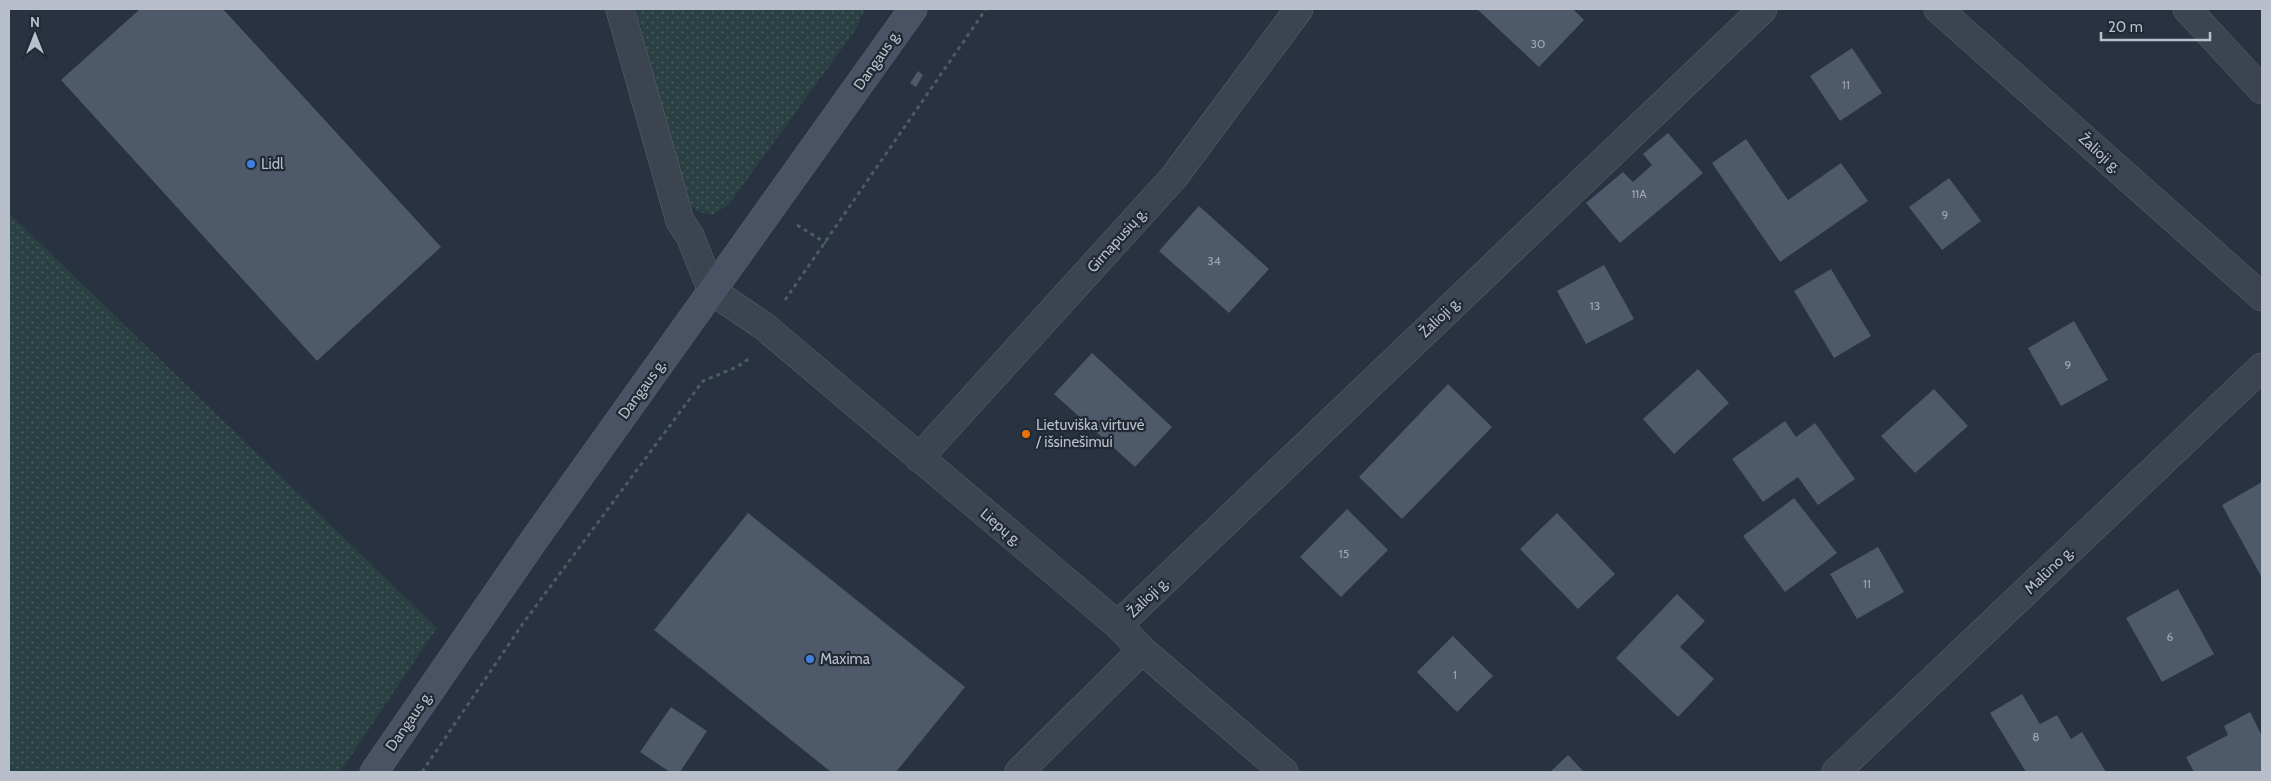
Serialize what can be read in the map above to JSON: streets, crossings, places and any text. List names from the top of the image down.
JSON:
{
  "streets": {
    "main road": ["Dangaus g."],
    "street": [
      "Žalioji g.",
      "Girnapusių g.",
      "Liepų g.",
      "Malūno g."
    ]
  },
  "crossings": [
    ["Dangaus g.", "Liepų g."],
    ["Žalioji g.", "Liepų g."],
    ["Girnapusių g.", "Liepų g."]
  ],
  "places": ["Lidl", "Lietuviška virtuvė / išsinešimui", "Maxima"],
  "house_numbers": [
    "30",
    "11",
    "11A",
    "9",
    "34",
    "13",
    "9",
    "15",
    "11",
    "6",
    "1",
    "8"
  ],
  "scale_bar": "20 m",
  "north": "top"
}
